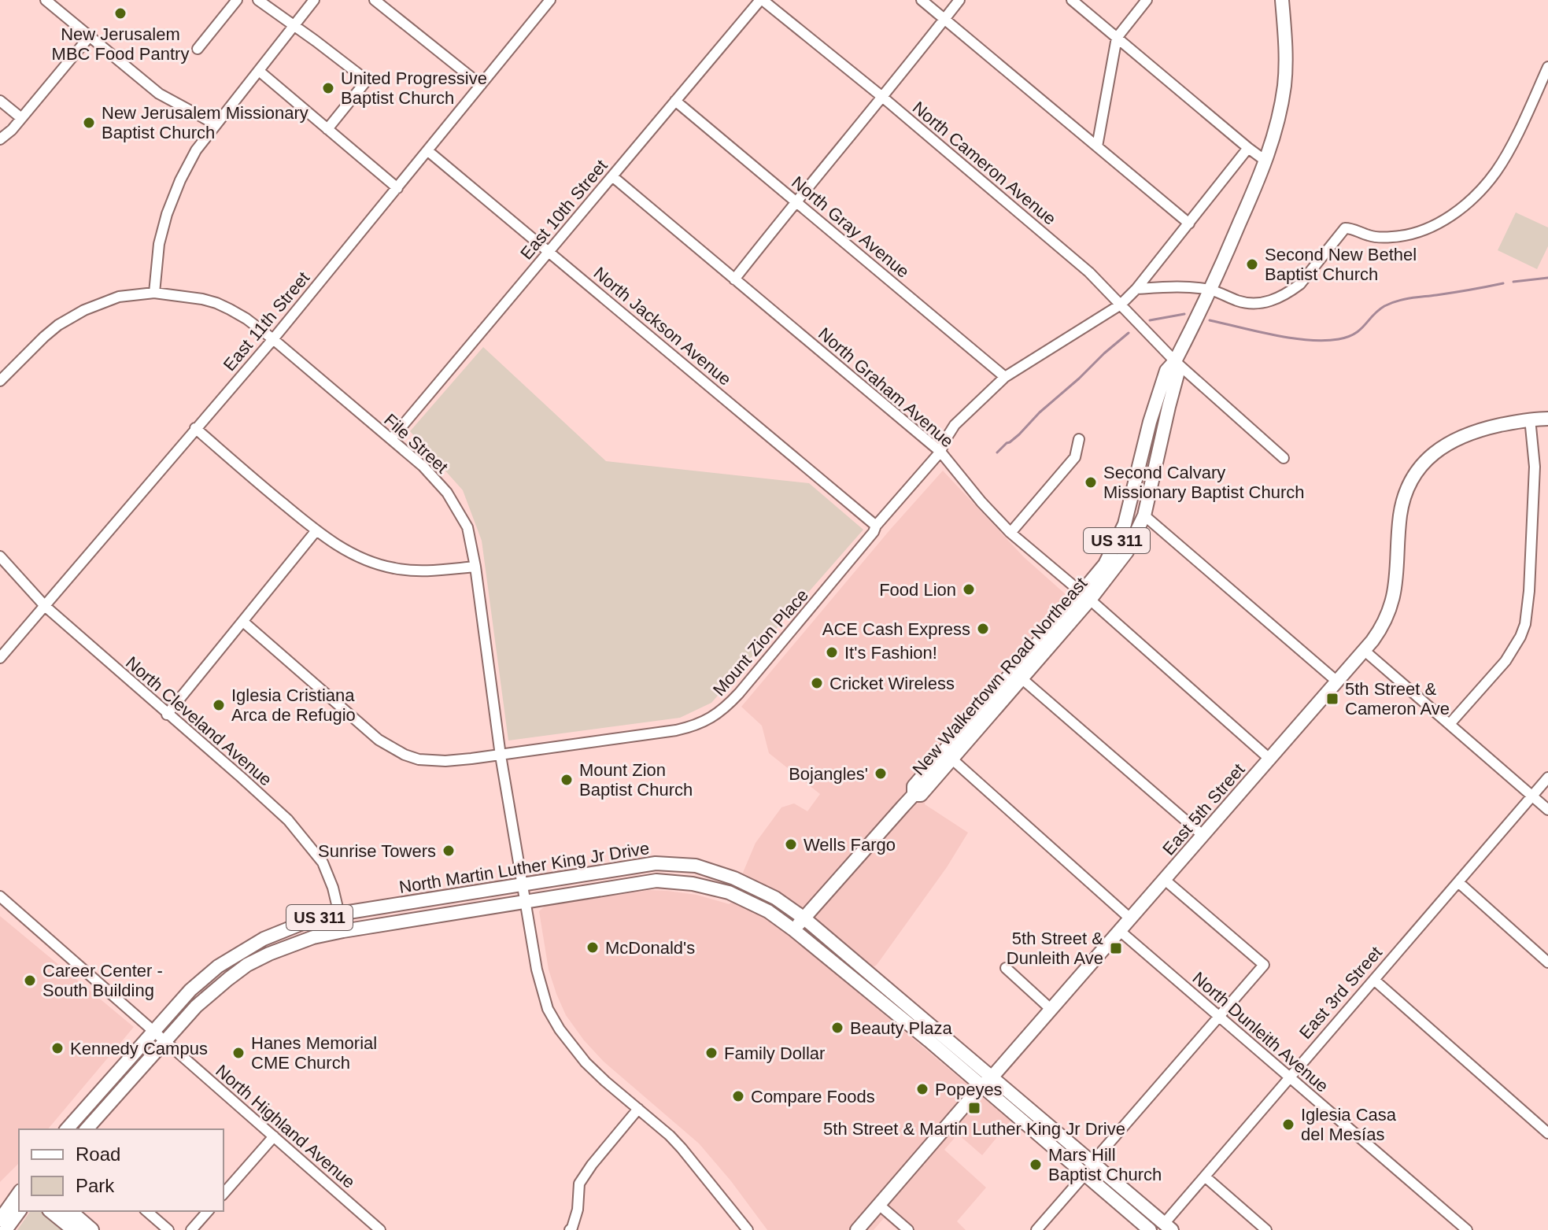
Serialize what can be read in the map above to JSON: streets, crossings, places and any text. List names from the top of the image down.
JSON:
{
  "streets": {
    "main road": [
      "US 311",
      "New Walkertown Road Northeast",
      "East 5th Street",
      "North Martin Luther King Jr Drive"
    ],
    "street": [
      "North Cameron Avenue",
      "East 10th Street",
      "North Gray Avenue",
      "East 11th Street",
      "North Jackson Avenue",
      "North Graham Avenue",
      "File Street",
      "Mount Zion Place",
      "North Cleveland Avenue",
      "East 3rd Street",
      "North Dunleith Avenue",
      "North Highland Avenue"
    ]
  },
  "crossings": [
    ["North Cameron Avenue", "East 10th Street"],
    ["North Cameron Avenue", "Mount Zion Place"],
    ["North Cameron Avenue", "New Walkertown Road Northeast"],
    ["East 10th Street", "North Gray Avenue"],
    ["East 10th Street", "North Jackson Avenue"],
    ["East 10th Street", "North Graham Avenue"],
    ["East 10th Street", "File Street"],
    ["North Gray Avenue", "Mount Zion Place"],
    ["East 11th Street", "North Jackson Avenue"],
    ["East 11th Street", "File Street"],
    ["East 11th Street", "North Cleveland Avenue"],
    ["North Jackson Avenue", "Mount Zion Place"],
    ["North Graham Avenue", "Mount Zion Place"],
    ["North Graham Avenue", "New Walkertown Road Northeast"],
    ["North Graham Avenue", "East 5th Street"],
    ["File Street", "Mount Zion Place"],
    ["File Street", "North Martin Luther King Jr Drive"],
    ["New Walkertown Road Northeast", "North Martin Luther King Jr Drive"],
    ["North Cleveland Avenue", "North Martin Luther King Jr Drive"],
    ["East 5th Street", "North Martin Luther King Jr Drive"],
    ["East 5th Street", "North Dunleith Avenue"],
    ["North Martin Luther King Jr Drive", "East 3rd Street"],
    ["North Martin Luther King Jr Drive", "North Highland Avenue"],
    ["East 3rd Street", "North Dunleith Avenue"]
  ],
  "places": {
    "other": [
      "New Jerusalem MBC Food Pantry",
      "United Progressive Baptist Church",
      "New Jerusalem Missionary Baptist Church",
      "Second New Bethel Baptist Church",
      "Second Calvary Missionary Baptist Church",
      "Food Lion",
      "ACE Cash Express",
      "It's Fashion!",
      "Cricket Wireless",
      "Iglesia Cristiana Arca de Refugio",
      "Bojangles'",
      "Mount Zion Baptist Church",
      "Wells Fargo",
      "Sunrise Towers",
      "McDonald's",
      "Career Center - South Building",
      "Beauty Plaza",
      "Kennedy Campus",
      "Hanes Memorial CME Church",
      "Family Dollar",
      "Popeyes",
      "Compare Foods",
      "Iglesia Casa del Mesías",
      "Mars Hill Baptist Church"
    ],
    "transit": ["5th Street & Cameron Ave", "5th Street & Dunleith Ave", "5th Street & Martin Luther King Jr Drive"]
  },
  "legend": ["Road", "Park"]
}
